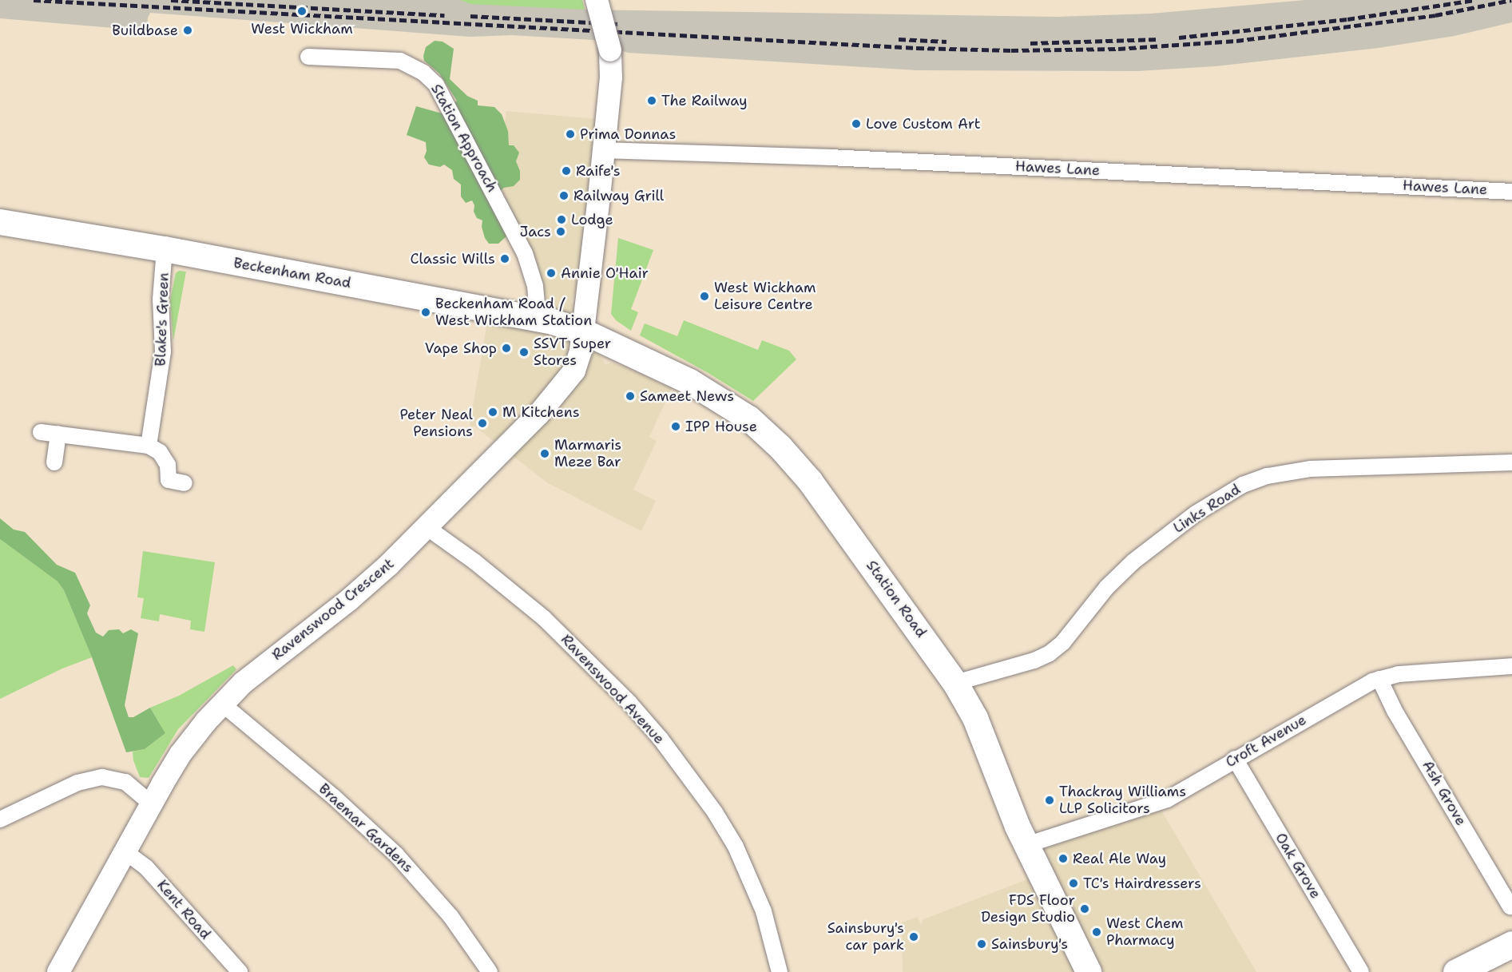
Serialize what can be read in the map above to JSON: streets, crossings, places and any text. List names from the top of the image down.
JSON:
{
  "streets": {
    "main road": ["Beckenham Road", "Station Road"],
    "street": [
      "Station Approach",
      "Hawes Lane",
      "Blake's Green",
      "Links Road",
      "Ravenswood Crescent",
      "Ravenswood Avenue",
      "Croft Avenue",
      "Ash Grove",
      "Braemar Gardens",
      "Oak Grove",
      "Kent Road"
    ]
  },
  "crossings": [
    ["Station Approach", "Beckenham Road"],
    ["Hawes Lane", "Ravenswood Crescent"],
    ["Beckenham Road", "Blake's Green"],
    ["Beckenham Road", "Station Road"],
    ["Beckenham Road", "Ravenswood Crescent"],
    ["Links Road", "Station Road"],
    ["Station Road", "Ravenswood Crescent"],
    ["Station Road", "Croft Avenue"],
    ["Ravenswood Crescent", "Ravenswood Avenue"],
    ["Ravenswood Crescent", "Braemar Gardens"],
    ["Ravenswood Crescent", "Kent Road"],
    ["Croft Avenue", "Ash Grove"],
    ["Croft Avenue", "Oak Grove"]
  ],
  "places": [
    "West Wickham",
    "Buildbase",
    "The Railway",
    "Love Custom Art",
    "Prima Donnas",
    "Raife's",
    "Railway Grill",
    "Lodge",
    "Jacs",
    "Classic Wills",
    "Annie O'Hair",
    "West Wickham Leisure Centre",
    "Beckenham Road / West Wickham Station",
    "Vape Shop",
    "SSVT Super Stores",
    "Sameet News",
    "M Kitchens",
    "Peter Neal Pensions",
    "IPP House",
    "Marmaris Meze Bar",
    "Thackray Williams LLP Solicitors",
    "Real Ale Way",
    "TC's Hairdressers",
    "FDS Floor Design Studio",
    "West Chem Pharmacy",
    "Sainsbury's car park",
    "Sainsbury's"
  ]
}
